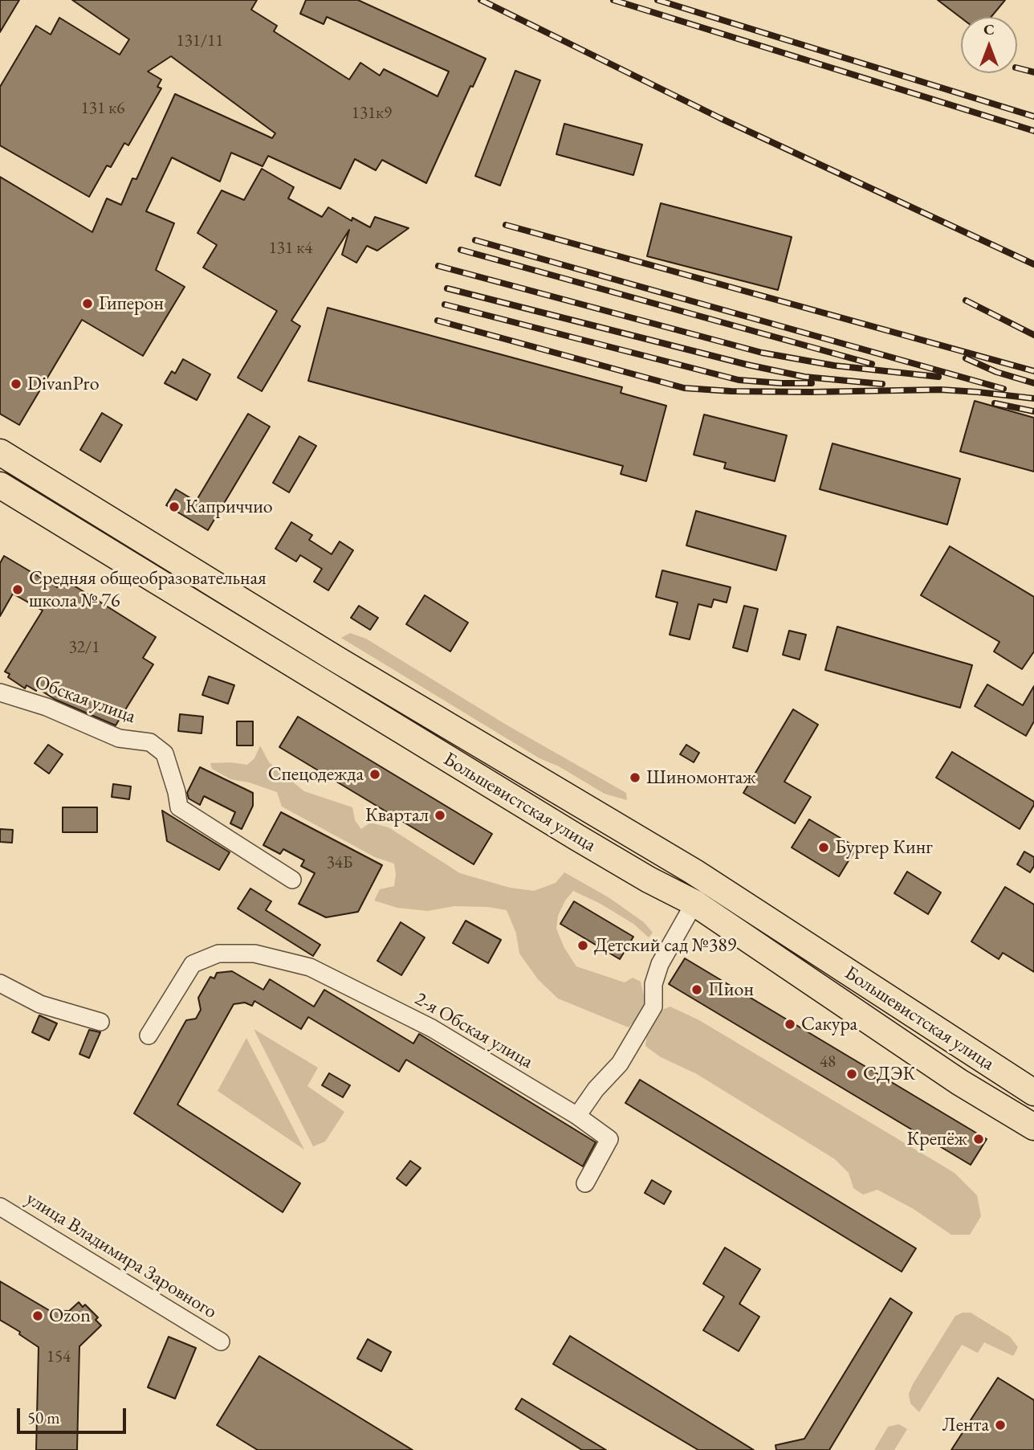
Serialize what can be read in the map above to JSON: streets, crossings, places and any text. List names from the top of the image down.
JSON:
{
  "streets": {
    "highway": ["Большевистская улица"],
    "street": ["Обская улица", "2-я Обская улица", "улица Владимира Заровного"]
  },
  "places": [
    "Гиперон",
    "DivanPro",
    "Каприччио",
    "Средняя общеобразовательная школа № 76",
    "Спецодежда",
    "Шиномонтаж",
    "Квартал",
    "Бургер Кинг",
    "Детский сад №389",
    "Пион",
    "Сакура",
    "СДЭК",
    "Крепёж",
    "Ozon",
    "Лента"
  ],
  "house_numbers": [
    "131/11",
    "131 к6",
    "131к9",
    "131 к4",
    "32/1",
    "34Б",
    "48",
    "154"
  ],
  "scale_bar": "50 m",
  "north": "top"
}
